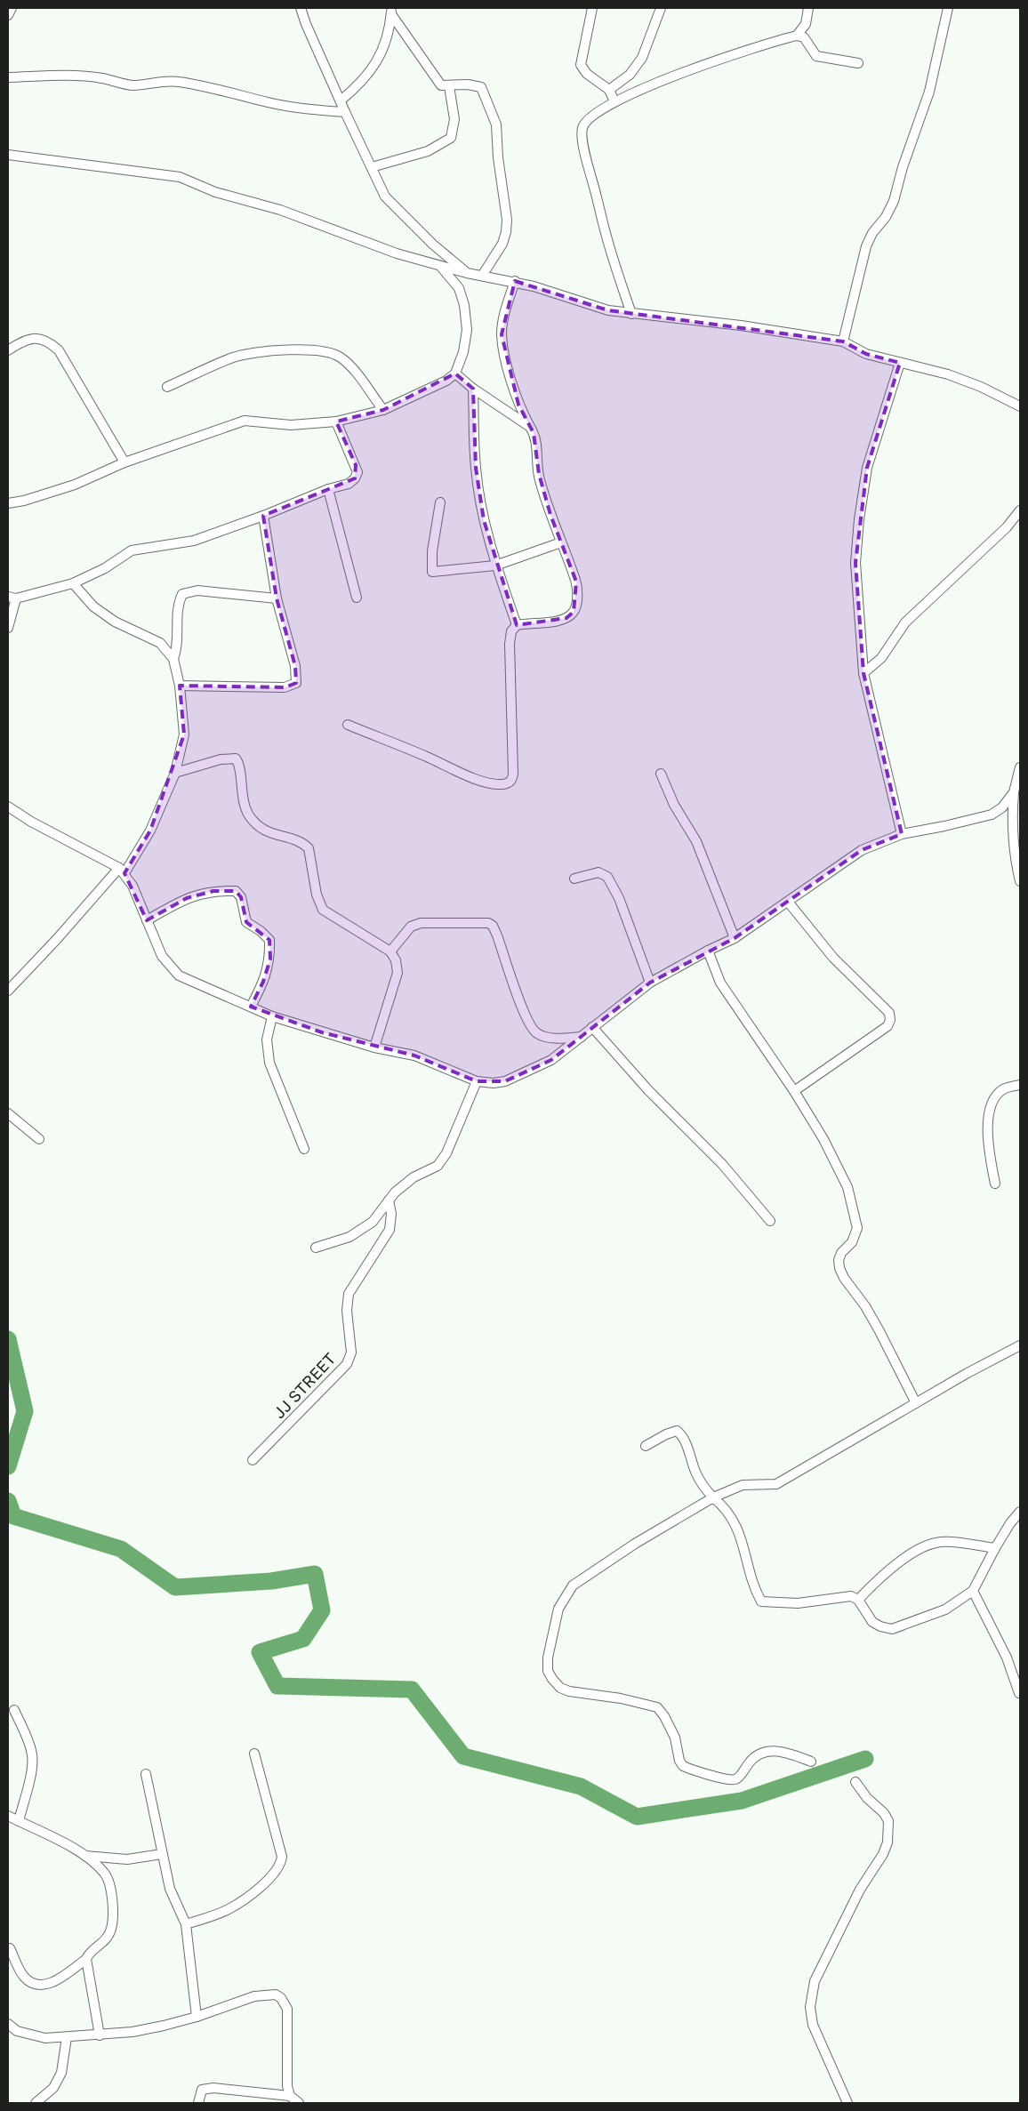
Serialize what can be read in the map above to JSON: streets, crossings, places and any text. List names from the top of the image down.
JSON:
{
  "streets": {
    "street": ["JJ STREET"]
  }
}
